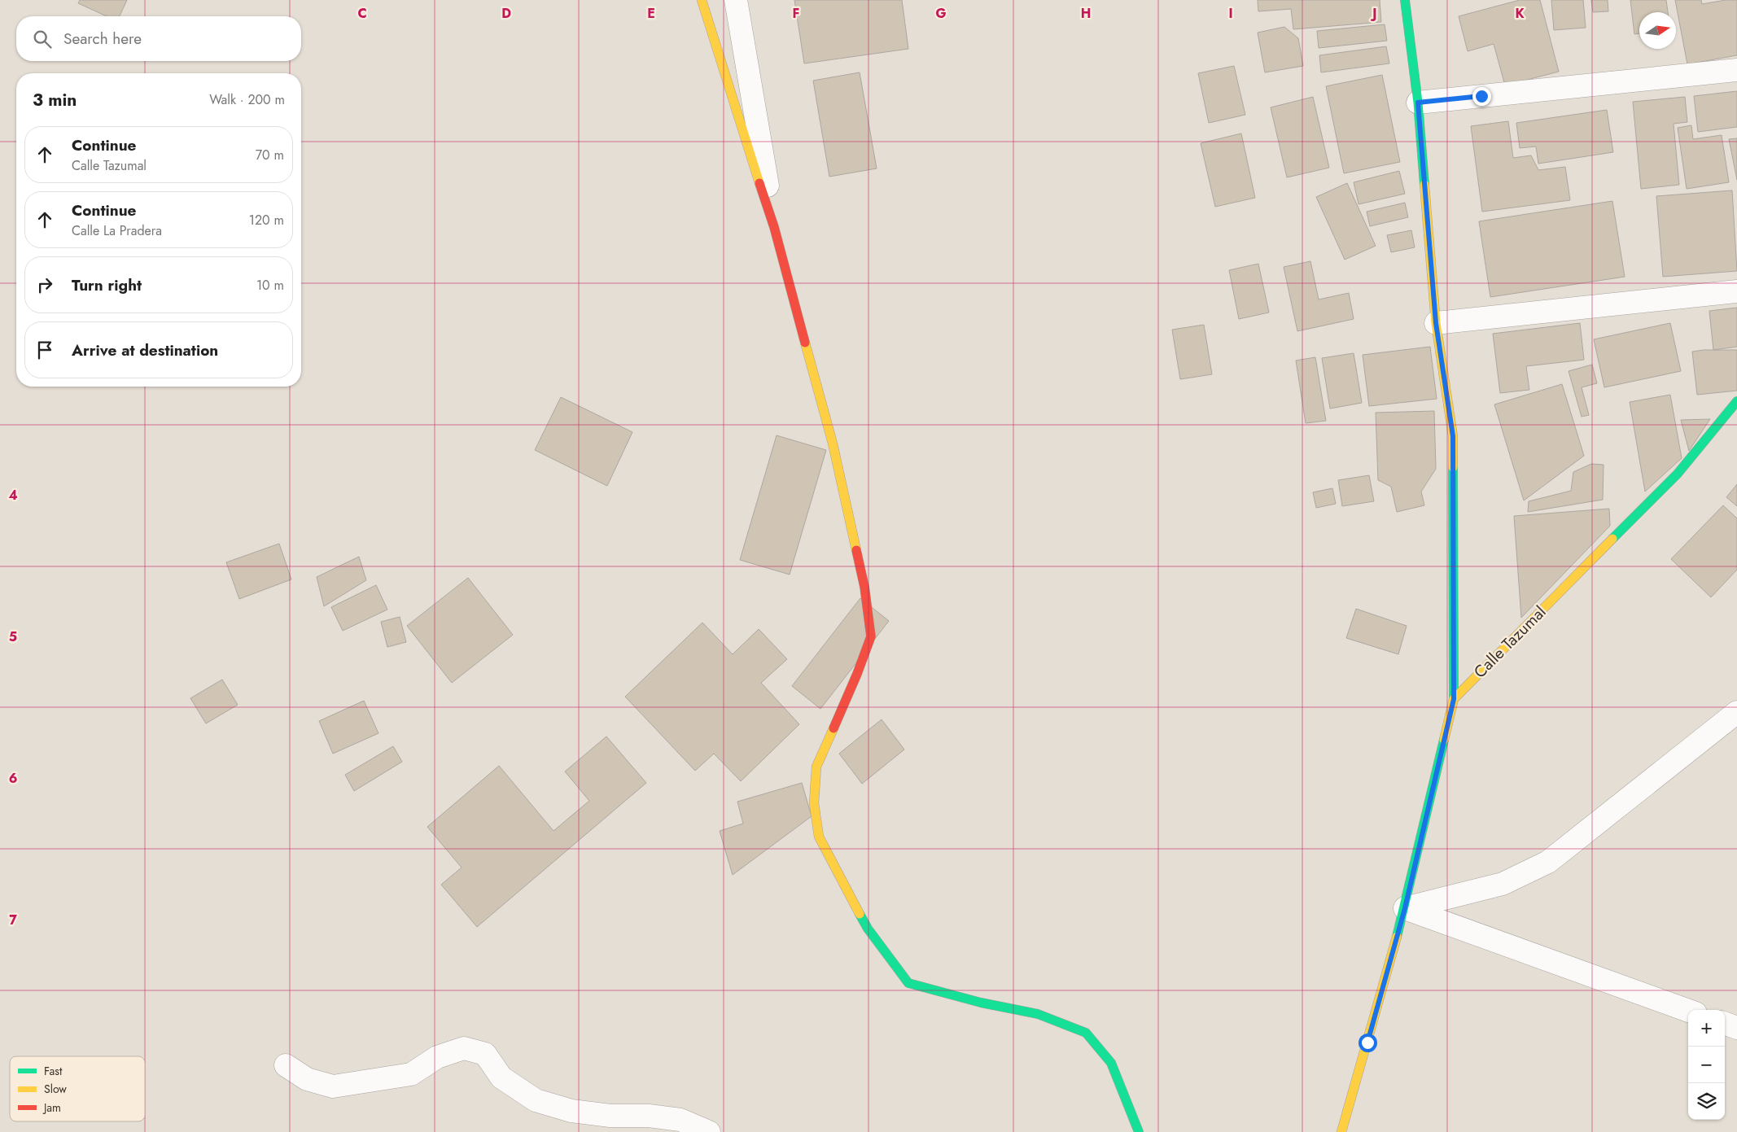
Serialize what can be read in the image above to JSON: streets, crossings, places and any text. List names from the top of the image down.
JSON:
{
  "streets": {
    "street": ["Calle Tazumal"]
  },
  "legend": ["Fast", "Slow", "Jam"],
  "north": "right",
  "page": {
    "search": "Search here",
    "heading": ["3 min", "Walk · 200 m"],
    "list": [
      ["Continue", "Calle Tazumal", "70 m"],
      ["Continue", "Calle La Pradera", "120 m"],
      ["Turn right", "10 m"],
      "Arrive at destination"
    ],
    "map_buttons": ["+", "−"]
  },
  "grid": {
    "columns": [
      "C",
      "D",
      "E",
      "F",
      "G",
      "H",
      "I",
      "J",
      "K"
    ],
    "rows": [
      "4",
      "5",
      "6",
      "7"
    ]
  }
}
